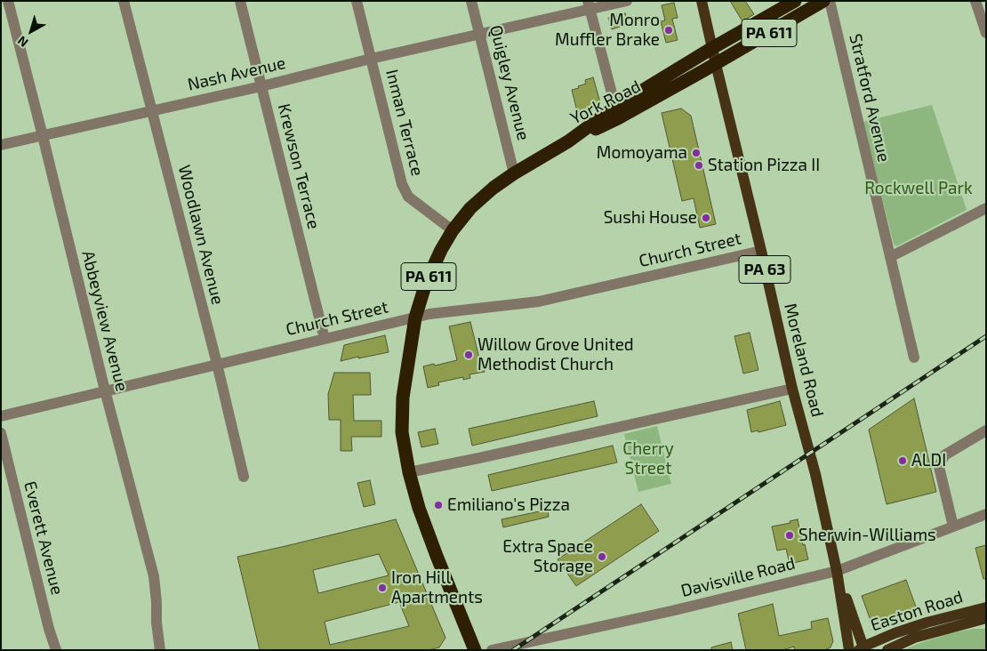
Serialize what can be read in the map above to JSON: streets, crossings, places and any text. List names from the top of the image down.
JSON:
{
  "streets": {
    "highway": ["PA 611", "York Road"],
    "main road": ["PA 63", "Moreland Road", "Easton Road"],
    "street": [
      "Nash Avenue",
      "Quigley Avenue",
      "Stratford Avenue",
      "Inman Terrace",
      "Krewson Terrace",
      "Woodlawn Avenue",
      "Church Street",
      "Abbeyview Avenue",
      "Everett Avenue",
      "Davisville Road"
    ]
  },
  "crossings": [
    ["PA 611", "Quigley Avenue"],
    ["PA 611", "York Road"],
    ["PA 611", "Inman Terrace"],
    ["PA 611", "Church Street"],
    ["PA 611", "Moreland Road"],
    ["Nash Avenue", "Quigley Avenue"],
    ["Nash Avenue", "Inman Terrace"],
    ["Nash Avenue", "Krewson Terrace"],
    ["Nash Avenue", "Woodlawn Avenue"],
    ["Nash Avenue", "Abbeyview Avenue"],
    ["Quigley Avenue", "York Road"],
    ["York Road", "Moreland Road"],
    ["Krewson Terrace", "Church Street"],
    ["Woodlawn Avenue", "Church Street"],
    ["Church Street", "Abbeyview Avenue"],
    ["Church Street", "Moreland Road"],
    ["PA 63", "Moreland Road"],
    ["PA 63", "Davisville Road"],
    ["PA 63", "Easton Road"],
    ["Moreland Road", "Davisville Road"]
  ],
  "parks": ["Rockwell Park", "Cherry Street"],
  "places": [
    "Monro Muffler Brake",
    "Momoyama",
    "Station Pizza II",
    "Sushi House",
    "Willow Grove United Methodist Church",
    "ALDI",
    "Emiliano's Pizza",
    "Sherwin-Williams",
    "Extra Space Storage",
    "Iron Hill Apartments"
  ],
  "north": "bottom left"
}
